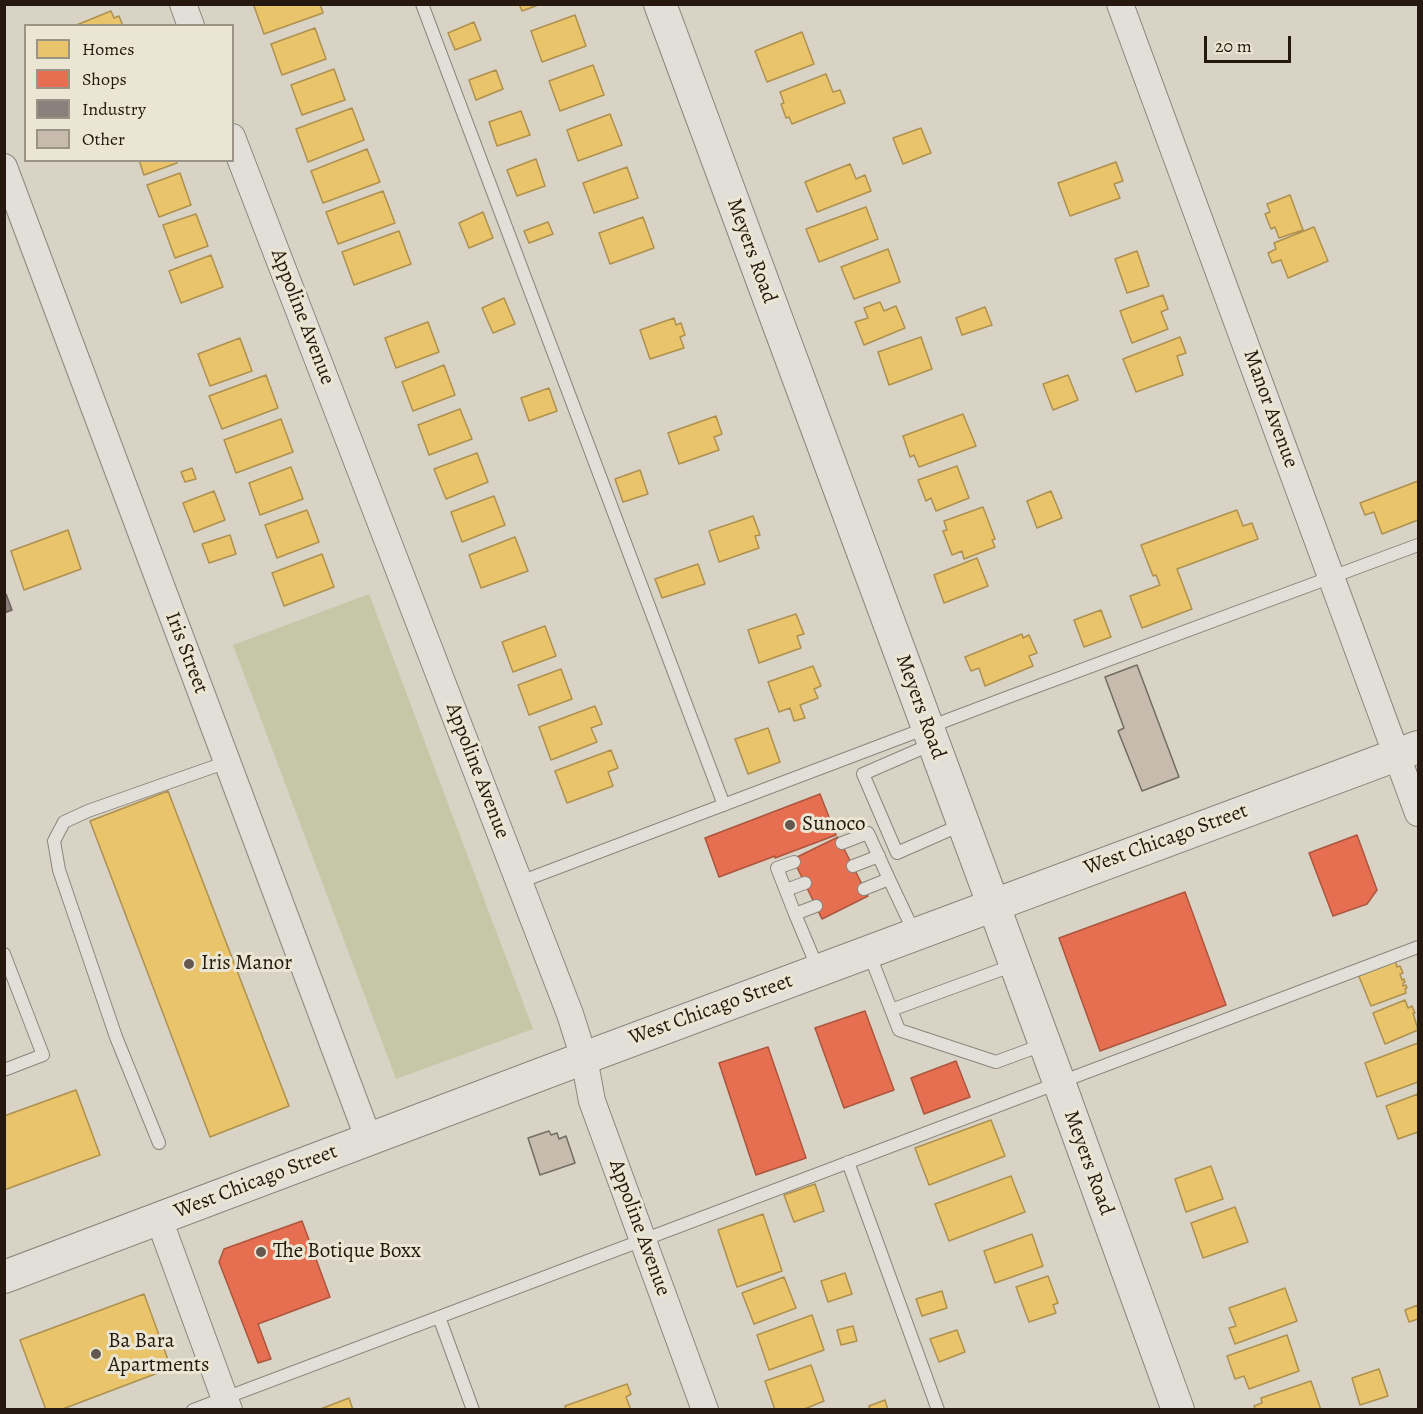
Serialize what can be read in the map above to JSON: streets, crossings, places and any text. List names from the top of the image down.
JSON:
{
  "streets": {
    "street": [
      "Meyers Road",
      "Appoline Avenue",
      "Manor Avenue",
      "Iris Street",
      "West Chicago Street"
    ]
  },
  "crossings": [
    ["Meyers Road", "West Chicago Street"],
    ["Appoline Avenue", "West Chicago Street"],
    ["Manor Avenue", "West Chicago Street"],
    ["Iris Street", "West Chicago Street"]
  ],
  "places": [
    "Sunoco",
    "Iris Manor",
    "The Botique Boxx",
    "Ba Bara Apartments"
  ],
  "legend": [
    "Homes",
    "Shops",
    "Industry",
    "Other"
  ],
  "scale_bar": "20 m"
}
